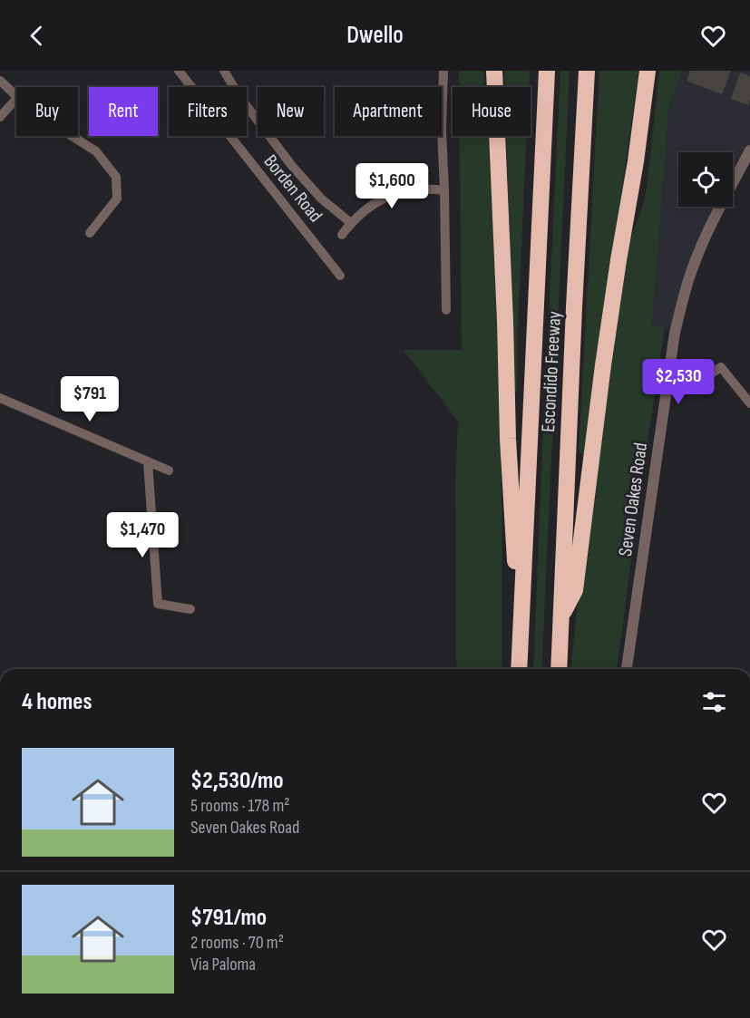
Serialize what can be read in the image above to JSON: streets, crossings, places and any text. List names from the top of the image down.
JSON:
{
  "streets": {
    "highway": ["Escondido Freeway"],
    "street": ["Borden Road", "Seven Oakes Road"]
  },
  "page": {
    "header": "Dwello",
    "chip": [
      "Buy",
      "Rent",
      "Filters",
      "New",
      "Apartment",
      "House"
    ],
    "price": [
      "$1,600",
      "$2,530",
      "$791",
      "$1,470"
    ],
    "heading": "4 homes",
    "list": [
      {
        "name": "$2,530/mo",
        "note": "5 rooms · 178 m² · Seven Oakes Road"
      },
      {
        "name": "$791/mo",
        "note": "2 rooms · 70 m² · Via Paloma"
      }
    ]
  }
}
